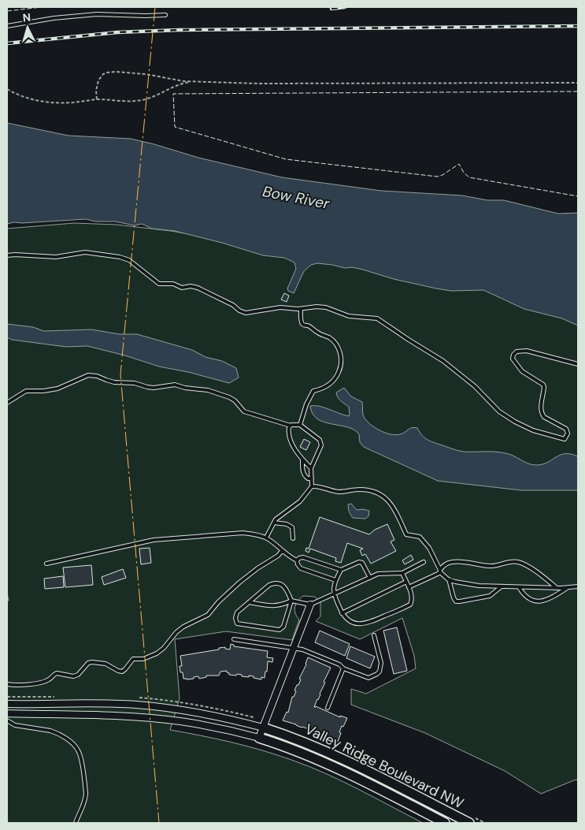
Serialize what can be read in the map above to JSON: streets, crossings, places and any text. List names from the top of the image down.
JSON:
{
  "streets": {
    "street": ["Valley Ridge Boulevard NW"]
  },
  "water": ["Bow River"],
  "north": "top"
}
